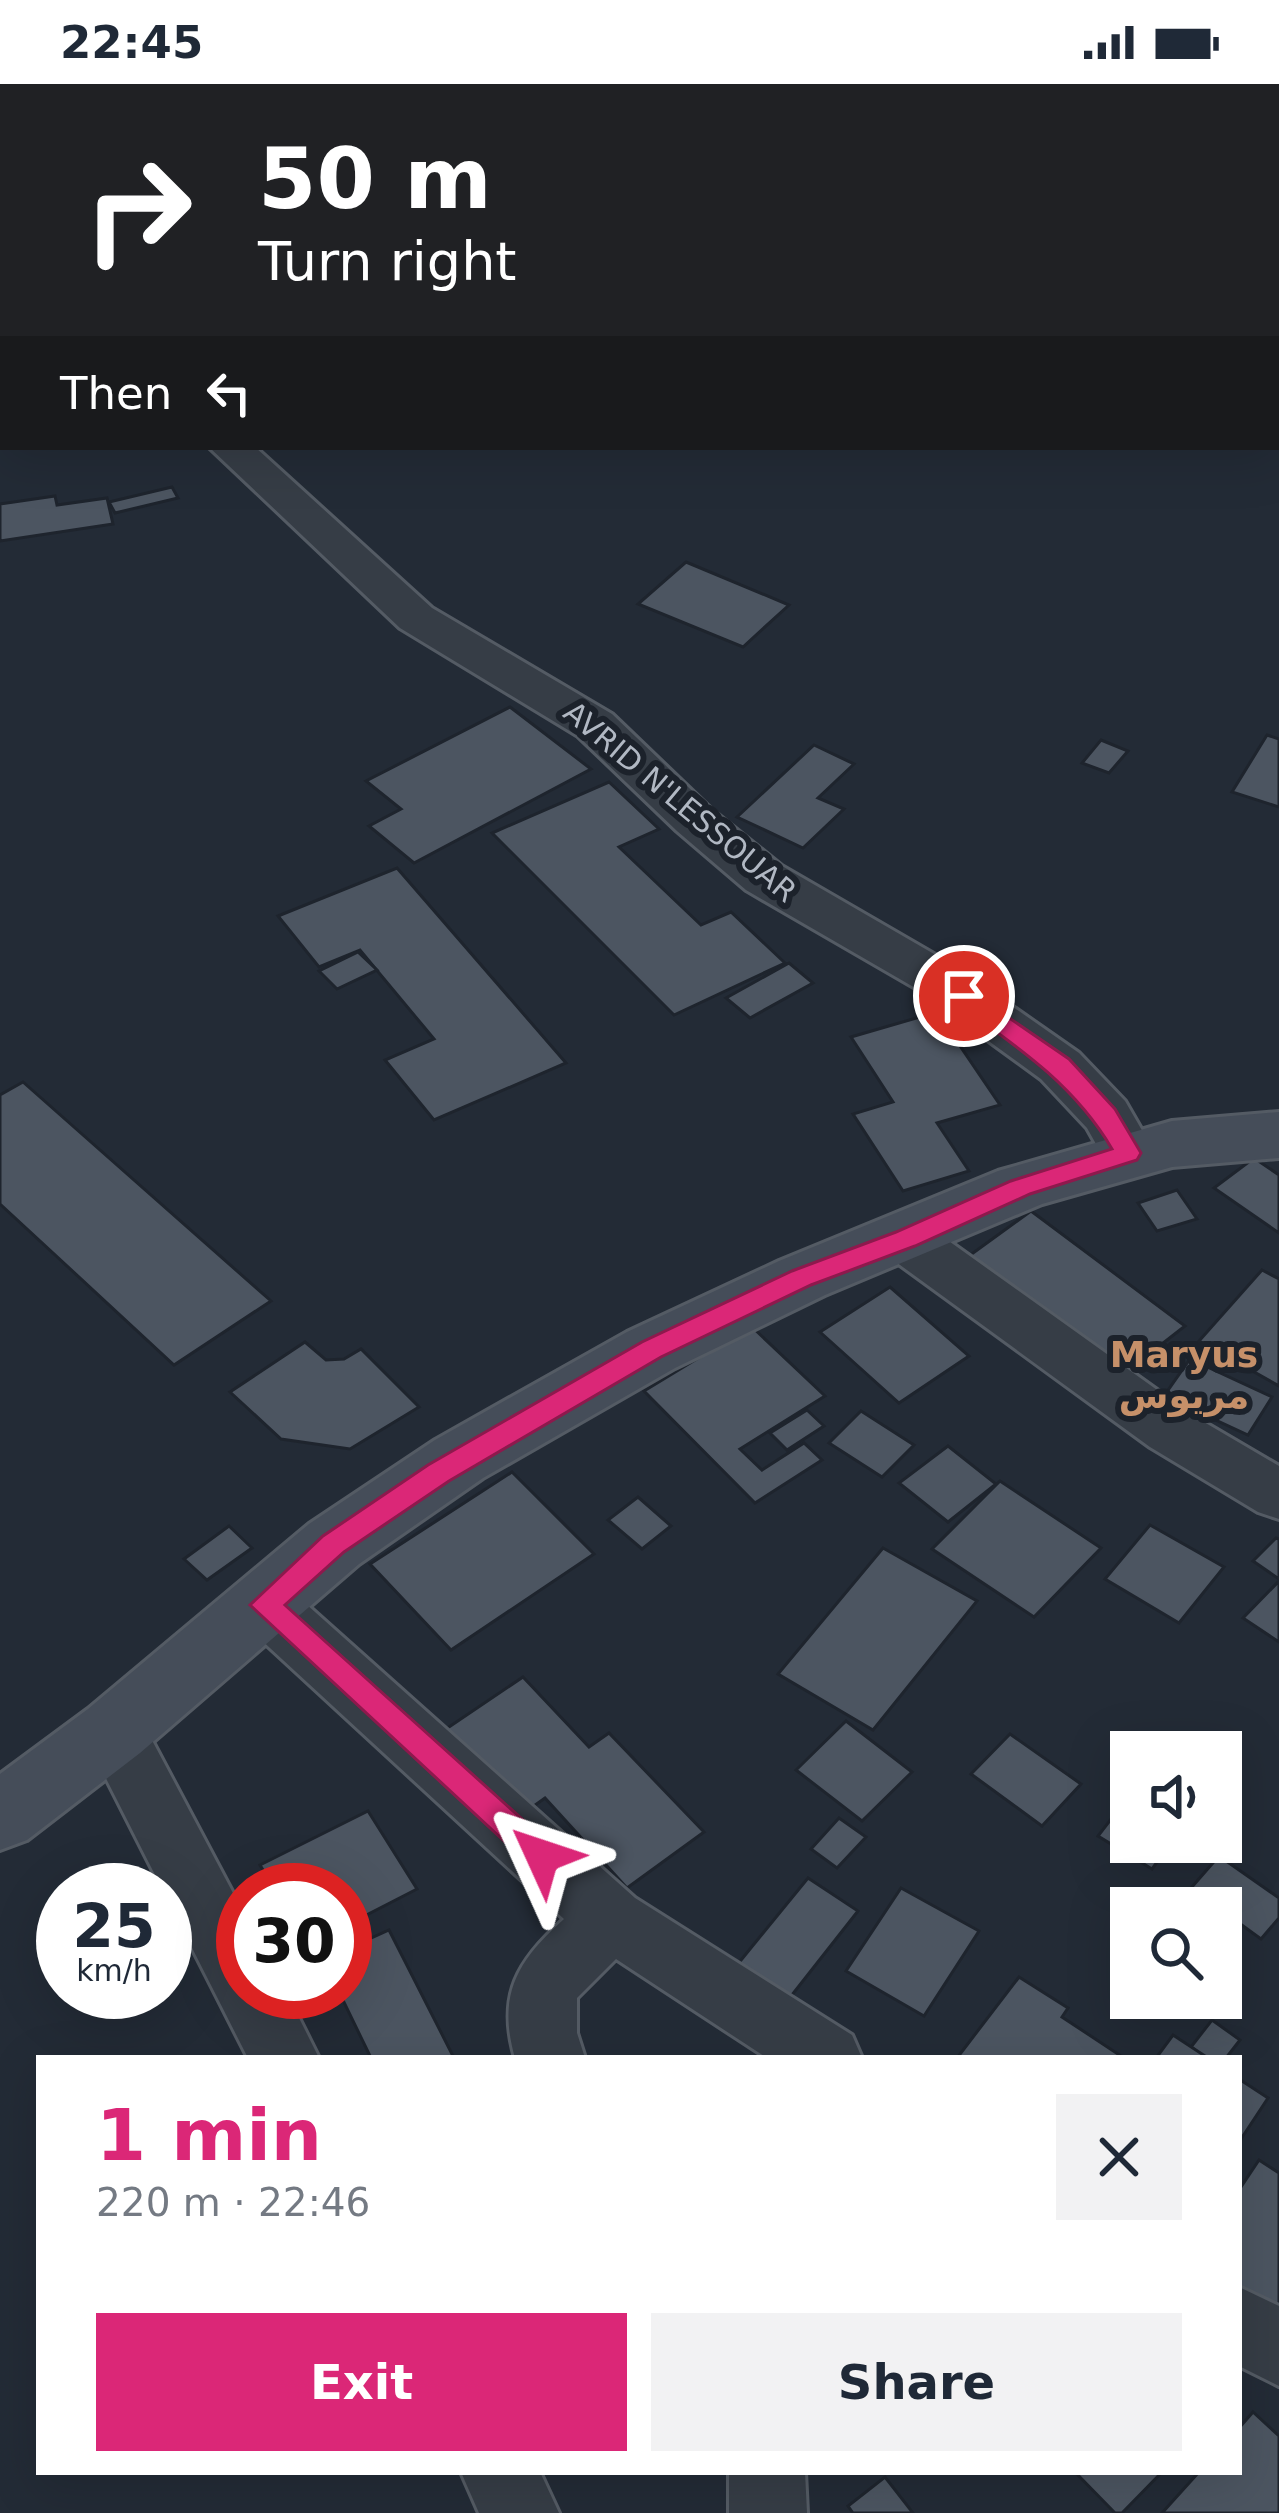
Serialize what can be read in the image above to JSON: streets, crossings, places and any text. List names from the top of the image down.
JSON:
{
  "streets": {
    "street": ["AVRID N'LESSOUAR"]
  },
  "districts": ["Maryus مريوس"],
  "page": {
    "status": "22:45",
    "turn": ["50 m", "Turn right"],
    "then": "Then",
    "speed": "25 km/h",
    "limit": "30",
    "heading": ["1 min", "220 m · 22:46"],
    "buttons": ["Exit", "Share"]
  }
}
